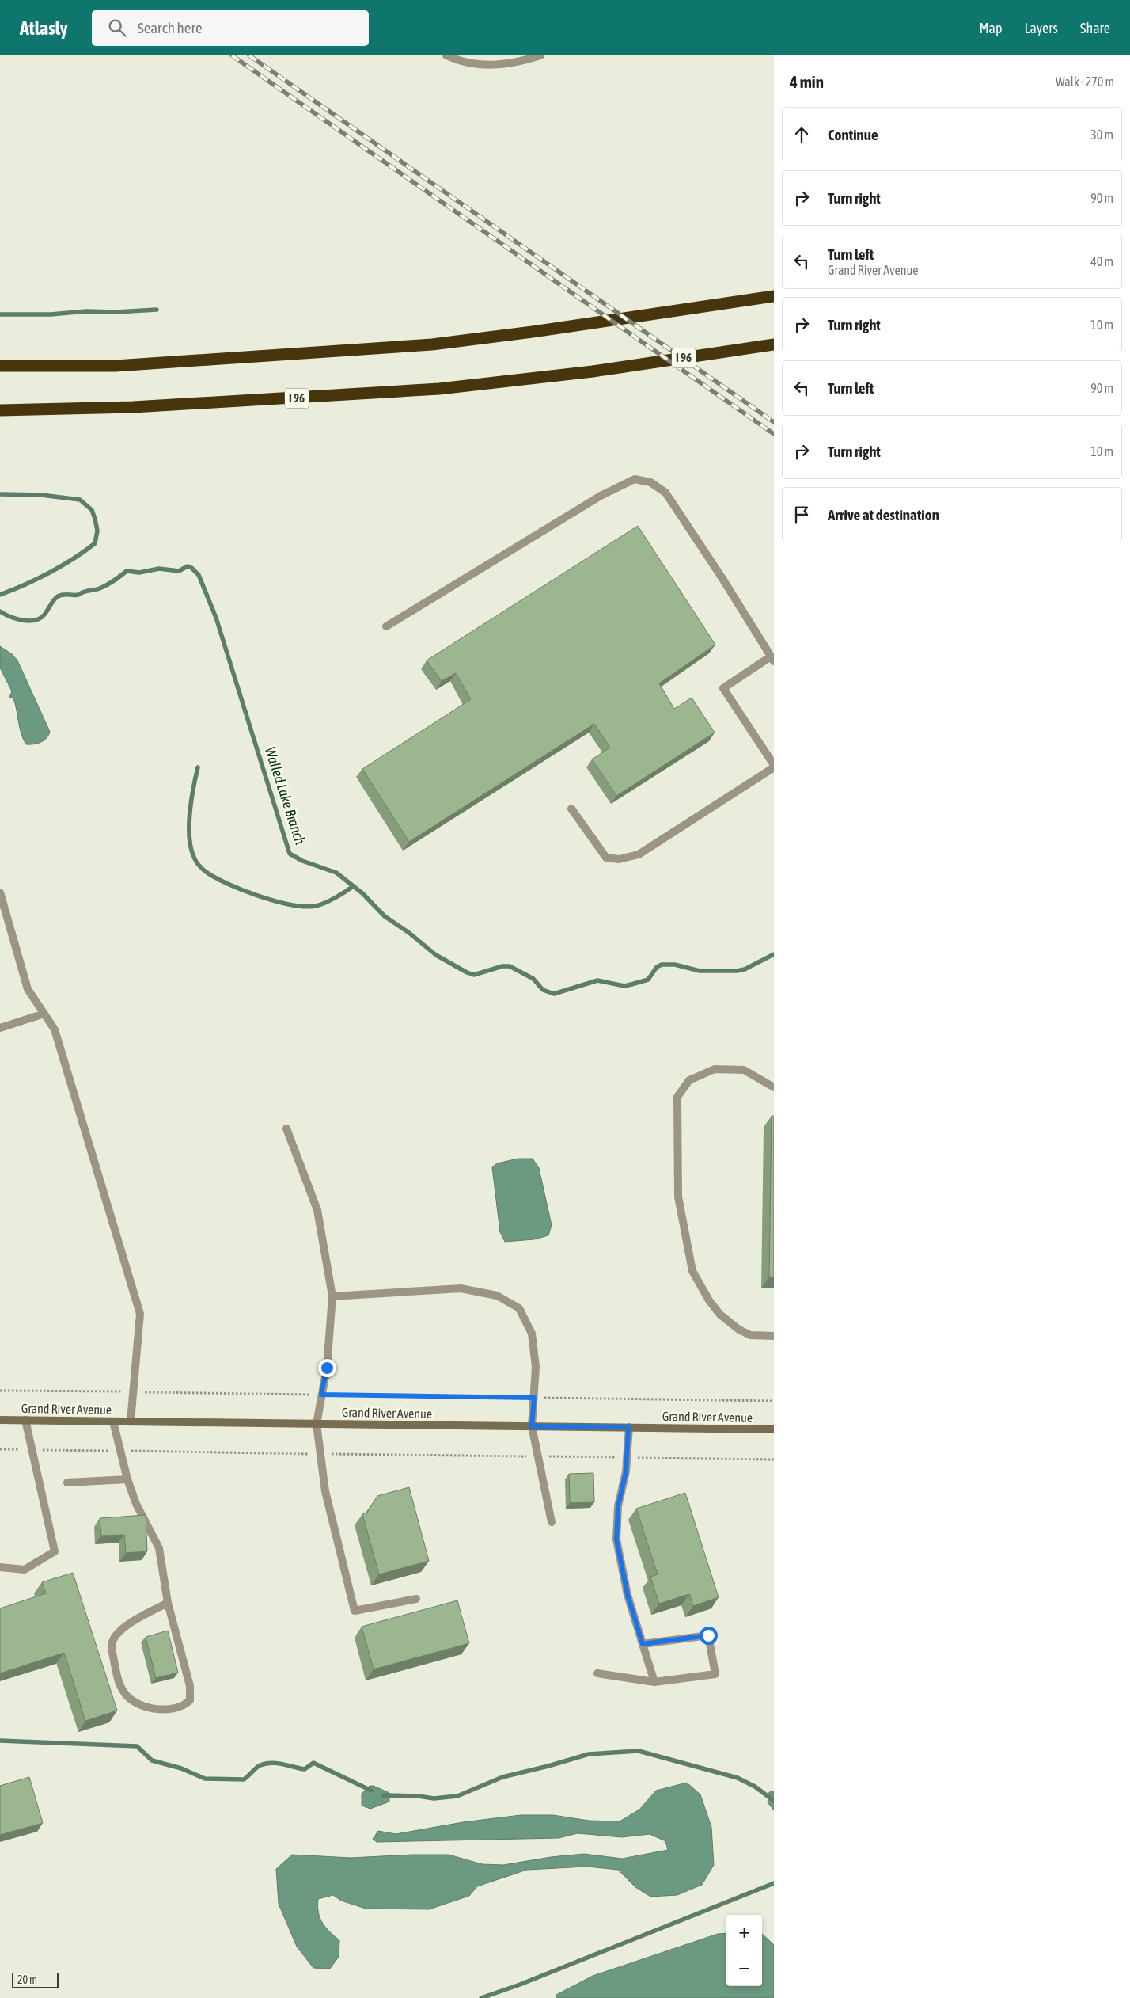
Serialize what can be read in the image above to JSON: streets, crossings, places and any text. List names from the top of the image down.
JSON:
{
  "streets": {
    "highway": ["I 96"],
    "main road": ["Grand River Avenue"]
  },
  "water": ["Walled Lake Branch"],
  "scale_bar": "20 m",
  "page": {
    "header": "Atlasly",
    "search": "Search here",
    "nav": ["Map", "Layers", "Share"],
    "heading": ["4 min", "Walk · 270 m"],
    "list": [
      ["Continue", "30 m"],
      ["Turn right", "90 m"],
      ["Turn left", "Grand River Avenue", "40 m"],
      ["Turn right", "10 m"],
      ["Turn left", "90 m"],
      ["Turn right", "10 m"],
      "Arrive at destination"
    ],
    "map_buttons": ["+", "−"],
    "scale": "20 m"
  }
}
